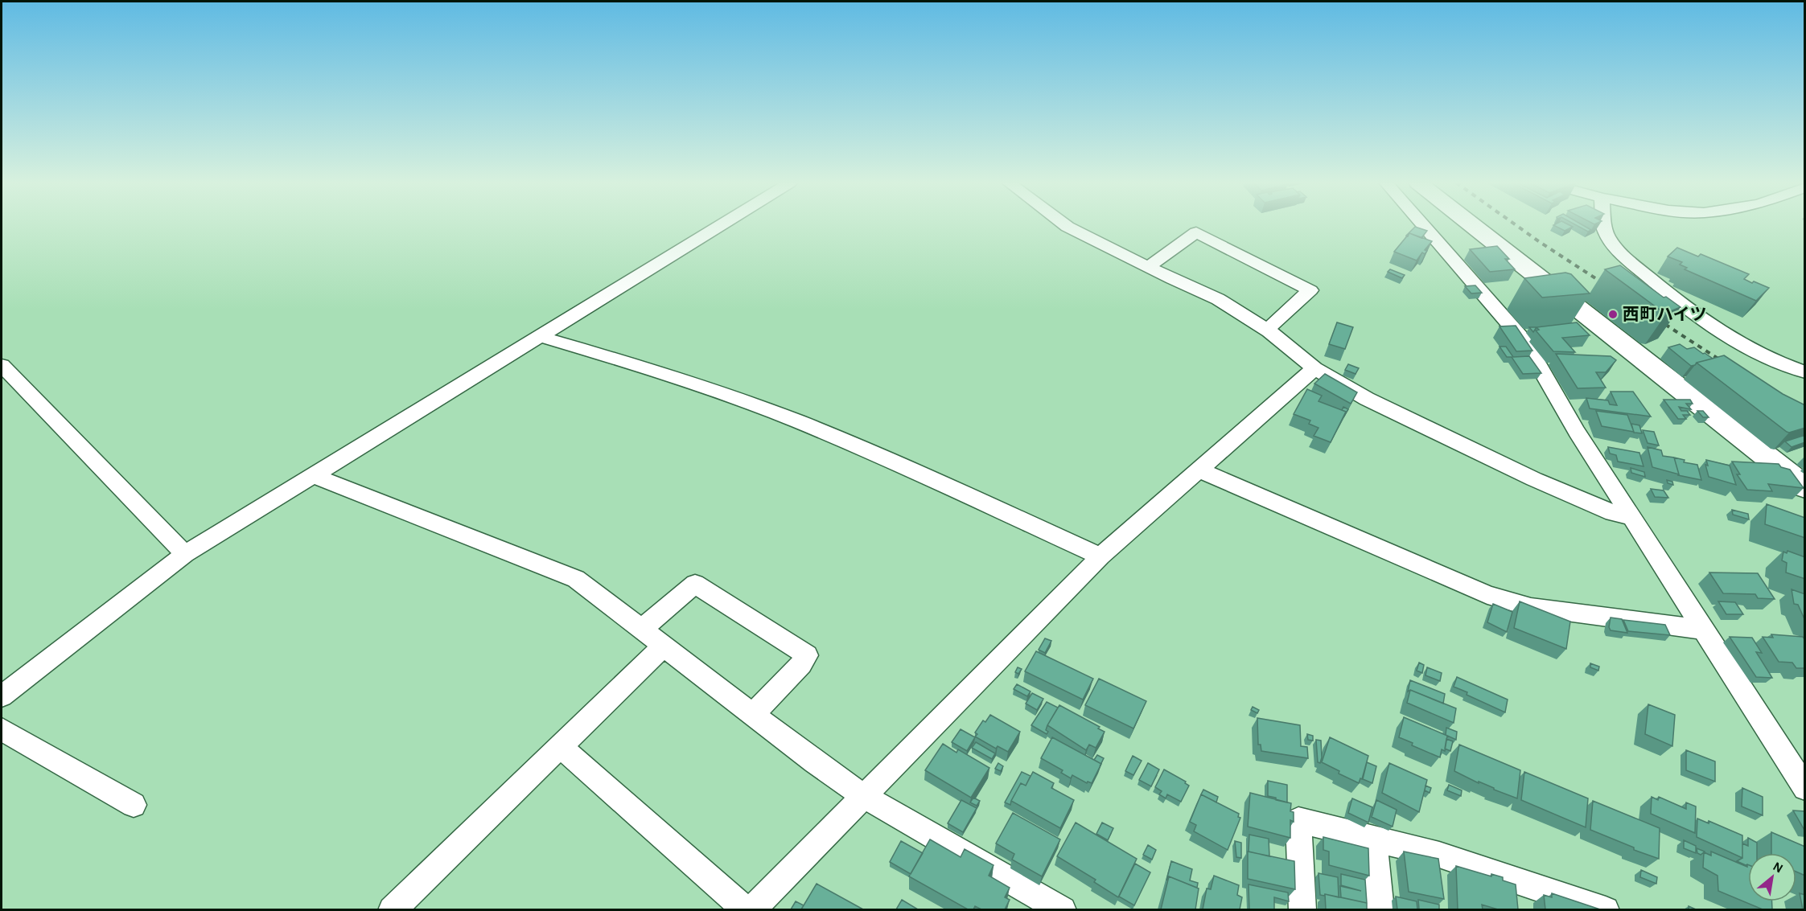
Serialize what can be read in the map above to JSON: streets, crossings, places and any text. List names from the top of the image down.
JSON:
{
  "places": ["西町ハイツ"],
  "north": "top right"
}
